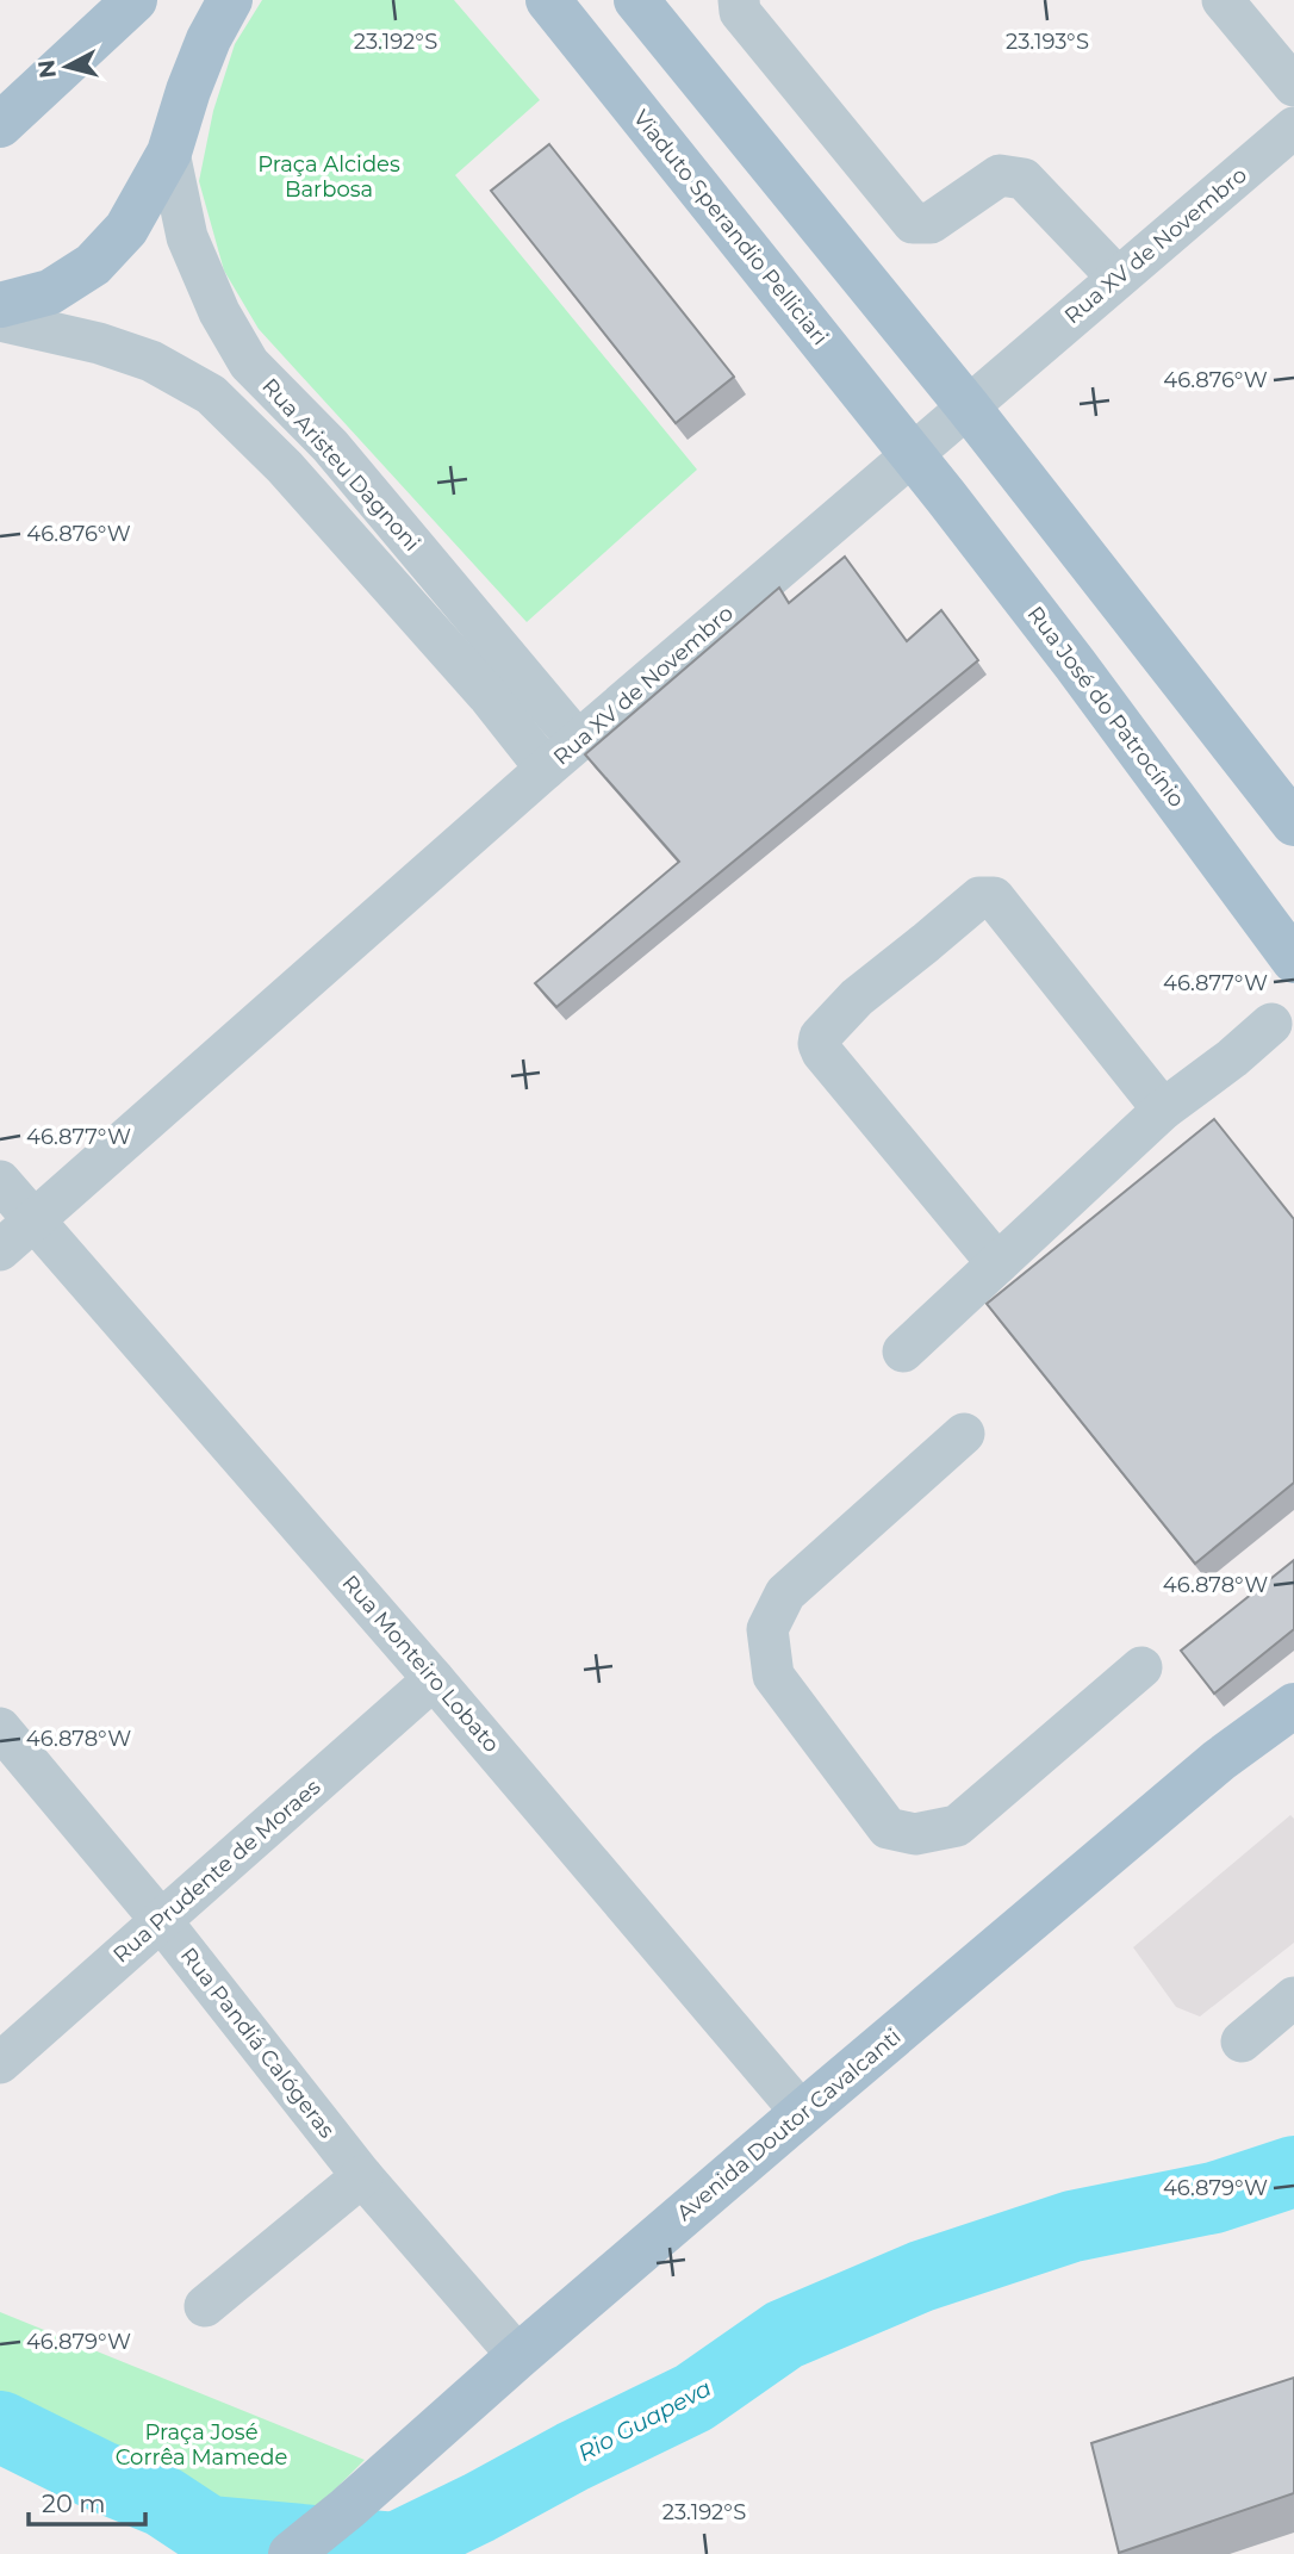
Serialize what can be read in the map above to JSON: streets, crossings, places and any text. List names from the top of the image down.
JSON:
{
  "streets": {
    "main road": ["Viaduto Sperandio Pelliciari", "Rua José do Patrocínio", "Avenida Doutor Cavalcanti"],
    "street": [
      "Rua XV de Novembro",
      "Rua Aristeu Dagnoni",
      "Rua Monteiro Lobato",
      "Rua Prudente de Moraes",
      "Rua Pandiá Calógeras"
    ]
  },
  "crossings": [
    ["Viaduto Sperandio Pelliciari", "Rua XV de Novembro"],
    ["Viaduto Sperandio Pelliciari", "Rua José do Patrocínio"],
    ["Rua XV de Novembro", "Rua Aristeu Dagnoni"],
    ["Rua XV de Novembro", "Rua José do Patrocínio"],
    ["Rua XV de Novembro", "Rua Monteiro Lobato"],
    ["Rua Monteiro Lobato", "Rua Prudente de Moraes"],
    ["Rua Monteiro Lobato", "Avenida Doutor Cavalcanti"],
    ["Rua Prudente de Moraes", "Rua Pandiá Calógeras"],
    ["Rua Pandiá Calógeras", "Avenida Doutor Cavalcanti"]
  ],
  "water": ["Rio Guapeva"],
  "parks": ["Praça Alcides Barbosa", "Praça José Corrêa Mamede"],
  "scale_bar": "20 m",
  "north": "left",
  "coordinates": [
    "23.192°S",
    "23.193°S",
    "46.876°W",
    "46.877°W",
    "46.878°W",
    "46.879°W"
  ]
}
